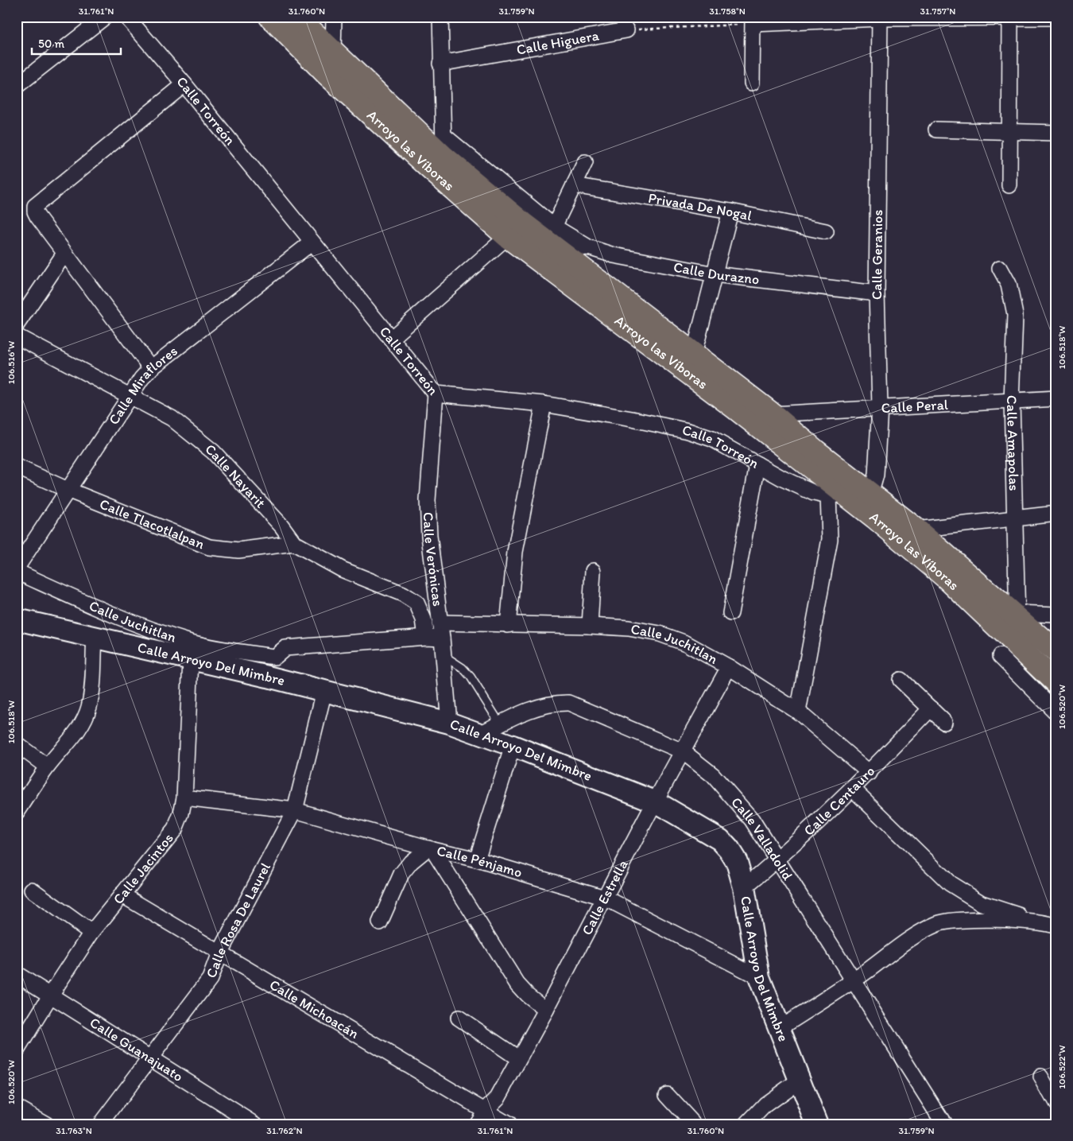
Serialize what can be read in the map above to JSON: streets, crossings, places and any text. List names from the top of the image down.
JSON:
{
  "streets": {
    "main road": ["Arroyo las Víboras"],
    "street": [
      "Calle Higuera",
      "Calle Torreón",
      "Privada De Nogal",
      "Calle Geranios",
      "Calle Durazno",
      "Calle Miraflores",
      "Calle Peral",
      "Calle Amapolas",
      "Calle Nayarit",
      "Calle Tlacotlalpan",
      "Calle Verónicas",
      "Calle Juchitlan",
      "Calle Arroyo Del Mimbre",
      "Calle Centauro",
      "Calle Valladolid",
      "Calle Pénjamo",
      "Calle Jacintos",
      "Calle Estrella",
      "Calle Rosa De Laurel",
      "Calle Michoacán",
      "Calle Guanajuato"
    ]
  },
  "crossings": [
    ["Calle Torreón", "Arroyo las Víboras"],
    ["Calle Torreón", "Calle Geranios"],
    ["Calle Torreón", "Calle Miraflores"],
    ["Calle Torreón", "Calle Verónicas"],
    ["Arroyo las Víboras", "Calle Geranios"],
    ["Arroyo las Víboras", "Calle Durazno"],
    ["Arroyo las Víboras", "Calle Peral"],
    ["Arroyo las Víboras", "Calle Amapolas"],
    ["Calle Geranios", "Calle Durazno"],
    ["Calle Geranios", "Calle Peral"],
    ["Calle Miraflores", "Calle Nayarit"],
    ["Calle Miraflores", "Calle Tlacotlalpan"],
    ["Calle Peral", "Calle Amapolas"],
    ["Calle Nayarit", "Calle Tlacotlalpan"],
    ["Calle Verónicas", "Calle Juchitlan"],
    ["Calle Verónicas", "Calle Arroyo Del Mimbre"],
    ["Calle Juchitlan", "Calle Arroyo Del Mimbre"],
    ["Calle Juchitlan", "Calle Centauro"],
    ["Calle Juchitlan", "Calle Estrella"],
    ["Calle Arroyo Del Mimbre", "Calle Centauro"],
    ["Calle Arroyo Del Mimbre", "Calle Valladolid"],
    ["Calle Arroyo Del Mimbre", "Calle Pénjamo"],
    ["Calle Arroyo Del Mimbre", "Calle Jacintos"],
    ["Calle Arroyo Del Mimbre", "Calle Estrella"],
    ["Calle Arroyo Del Mimbre", "Calle Rosa De Laurel"],
    ["Calle Centauro", "Calle Valladolid"],
    ["Calle Valladolid", "Calle Estrella"],
    ["Calle Pénjamo", "Calle Jacintos"],
    ["Calle Pénjamo", "Calle Estrella"],
    ["Calle Pénjamo", "Calle Rosa De Laurel"],
    ["Calle Jacintos", "Calle Michoacán"],
    ["Calle Jacintos", "Calle Guanajuato"],
    ["Calle Estrella", "Calle Michoacán"],
    ["Calle Rosa De Laurel", "Calle Michoacán"],
    ["Calle Rosa De Laurel", "Calle Guanajuato"]
  ],
  "scale_bar": "50 m",
  "coordinates": [
    "31.761°N",
    "31.760°N",
    "31.759°N",
    "31.758°N",
    "31.757°N",
    "106.518°W",
    "106.516°W",
    "106.520°W",
    "106.522°W",
    "31.763°N",
    "31.762°N"
  ]
}
